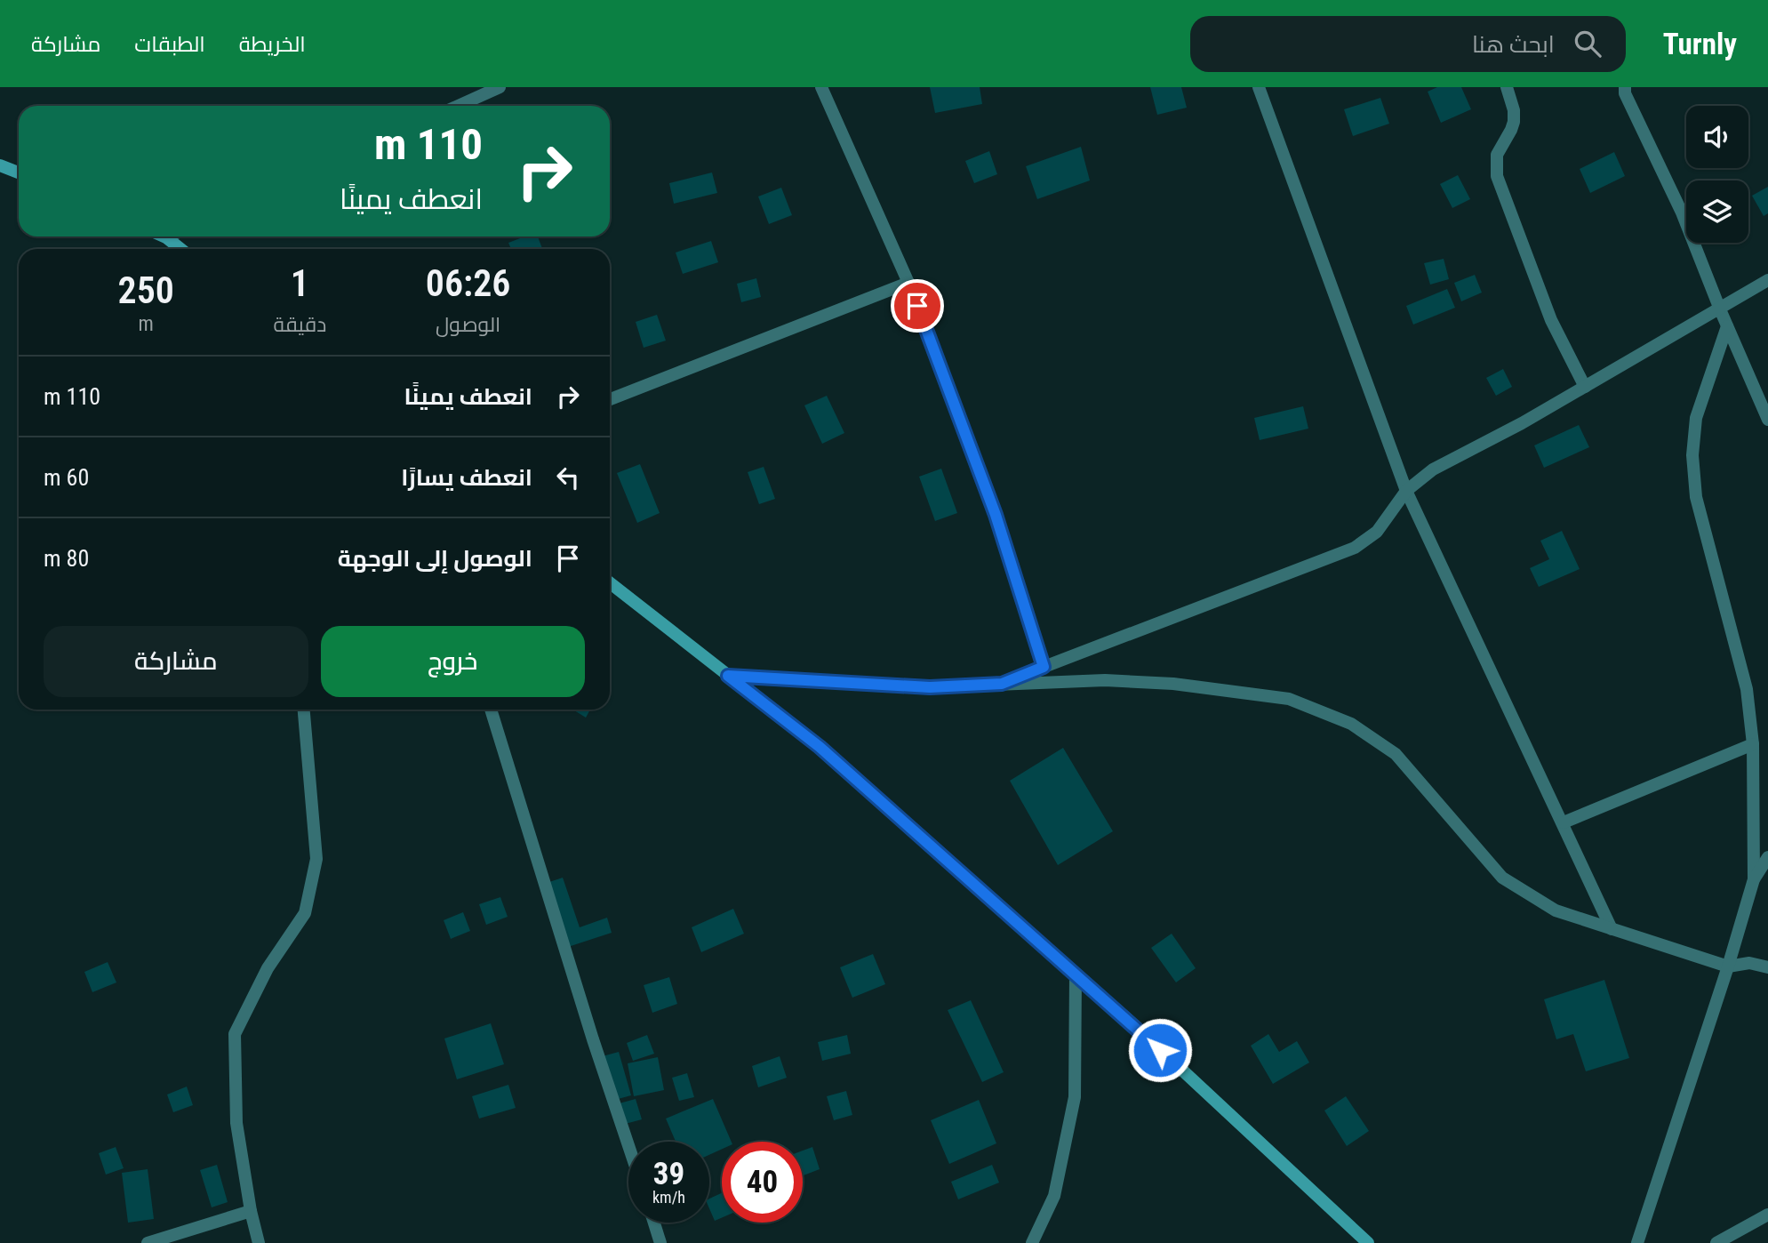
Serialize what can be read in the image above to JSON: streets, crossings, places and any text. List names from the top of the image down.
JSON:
{
  "page": {
    "header": "Turnly",
    "search": "ابحث هنا",
    "nav": ["الخريطة", "الطبقات", "مشاركة"],
    "turn": ["110 m", "انعطف يمينًا"],
    "eta": [
      "06:26",
      "الوصول",
      "1",
      "دقيقة",
      "250",
      "m"
    ],
    "list": [
      {
        "name": "انعطف يمينًا",
        "value": "110 m"
      },
      {
        "name": "انعطف يسارًا",
        "value": "60 m"
      },
      {
        "name": "الوصول إلى الوجهة",
        "value": "80 m"
      }
    ],
    "buttons": ["خروج", "مشاركة"],
    "speed": "39 km/h",
    "limit": "40"
  }
}
